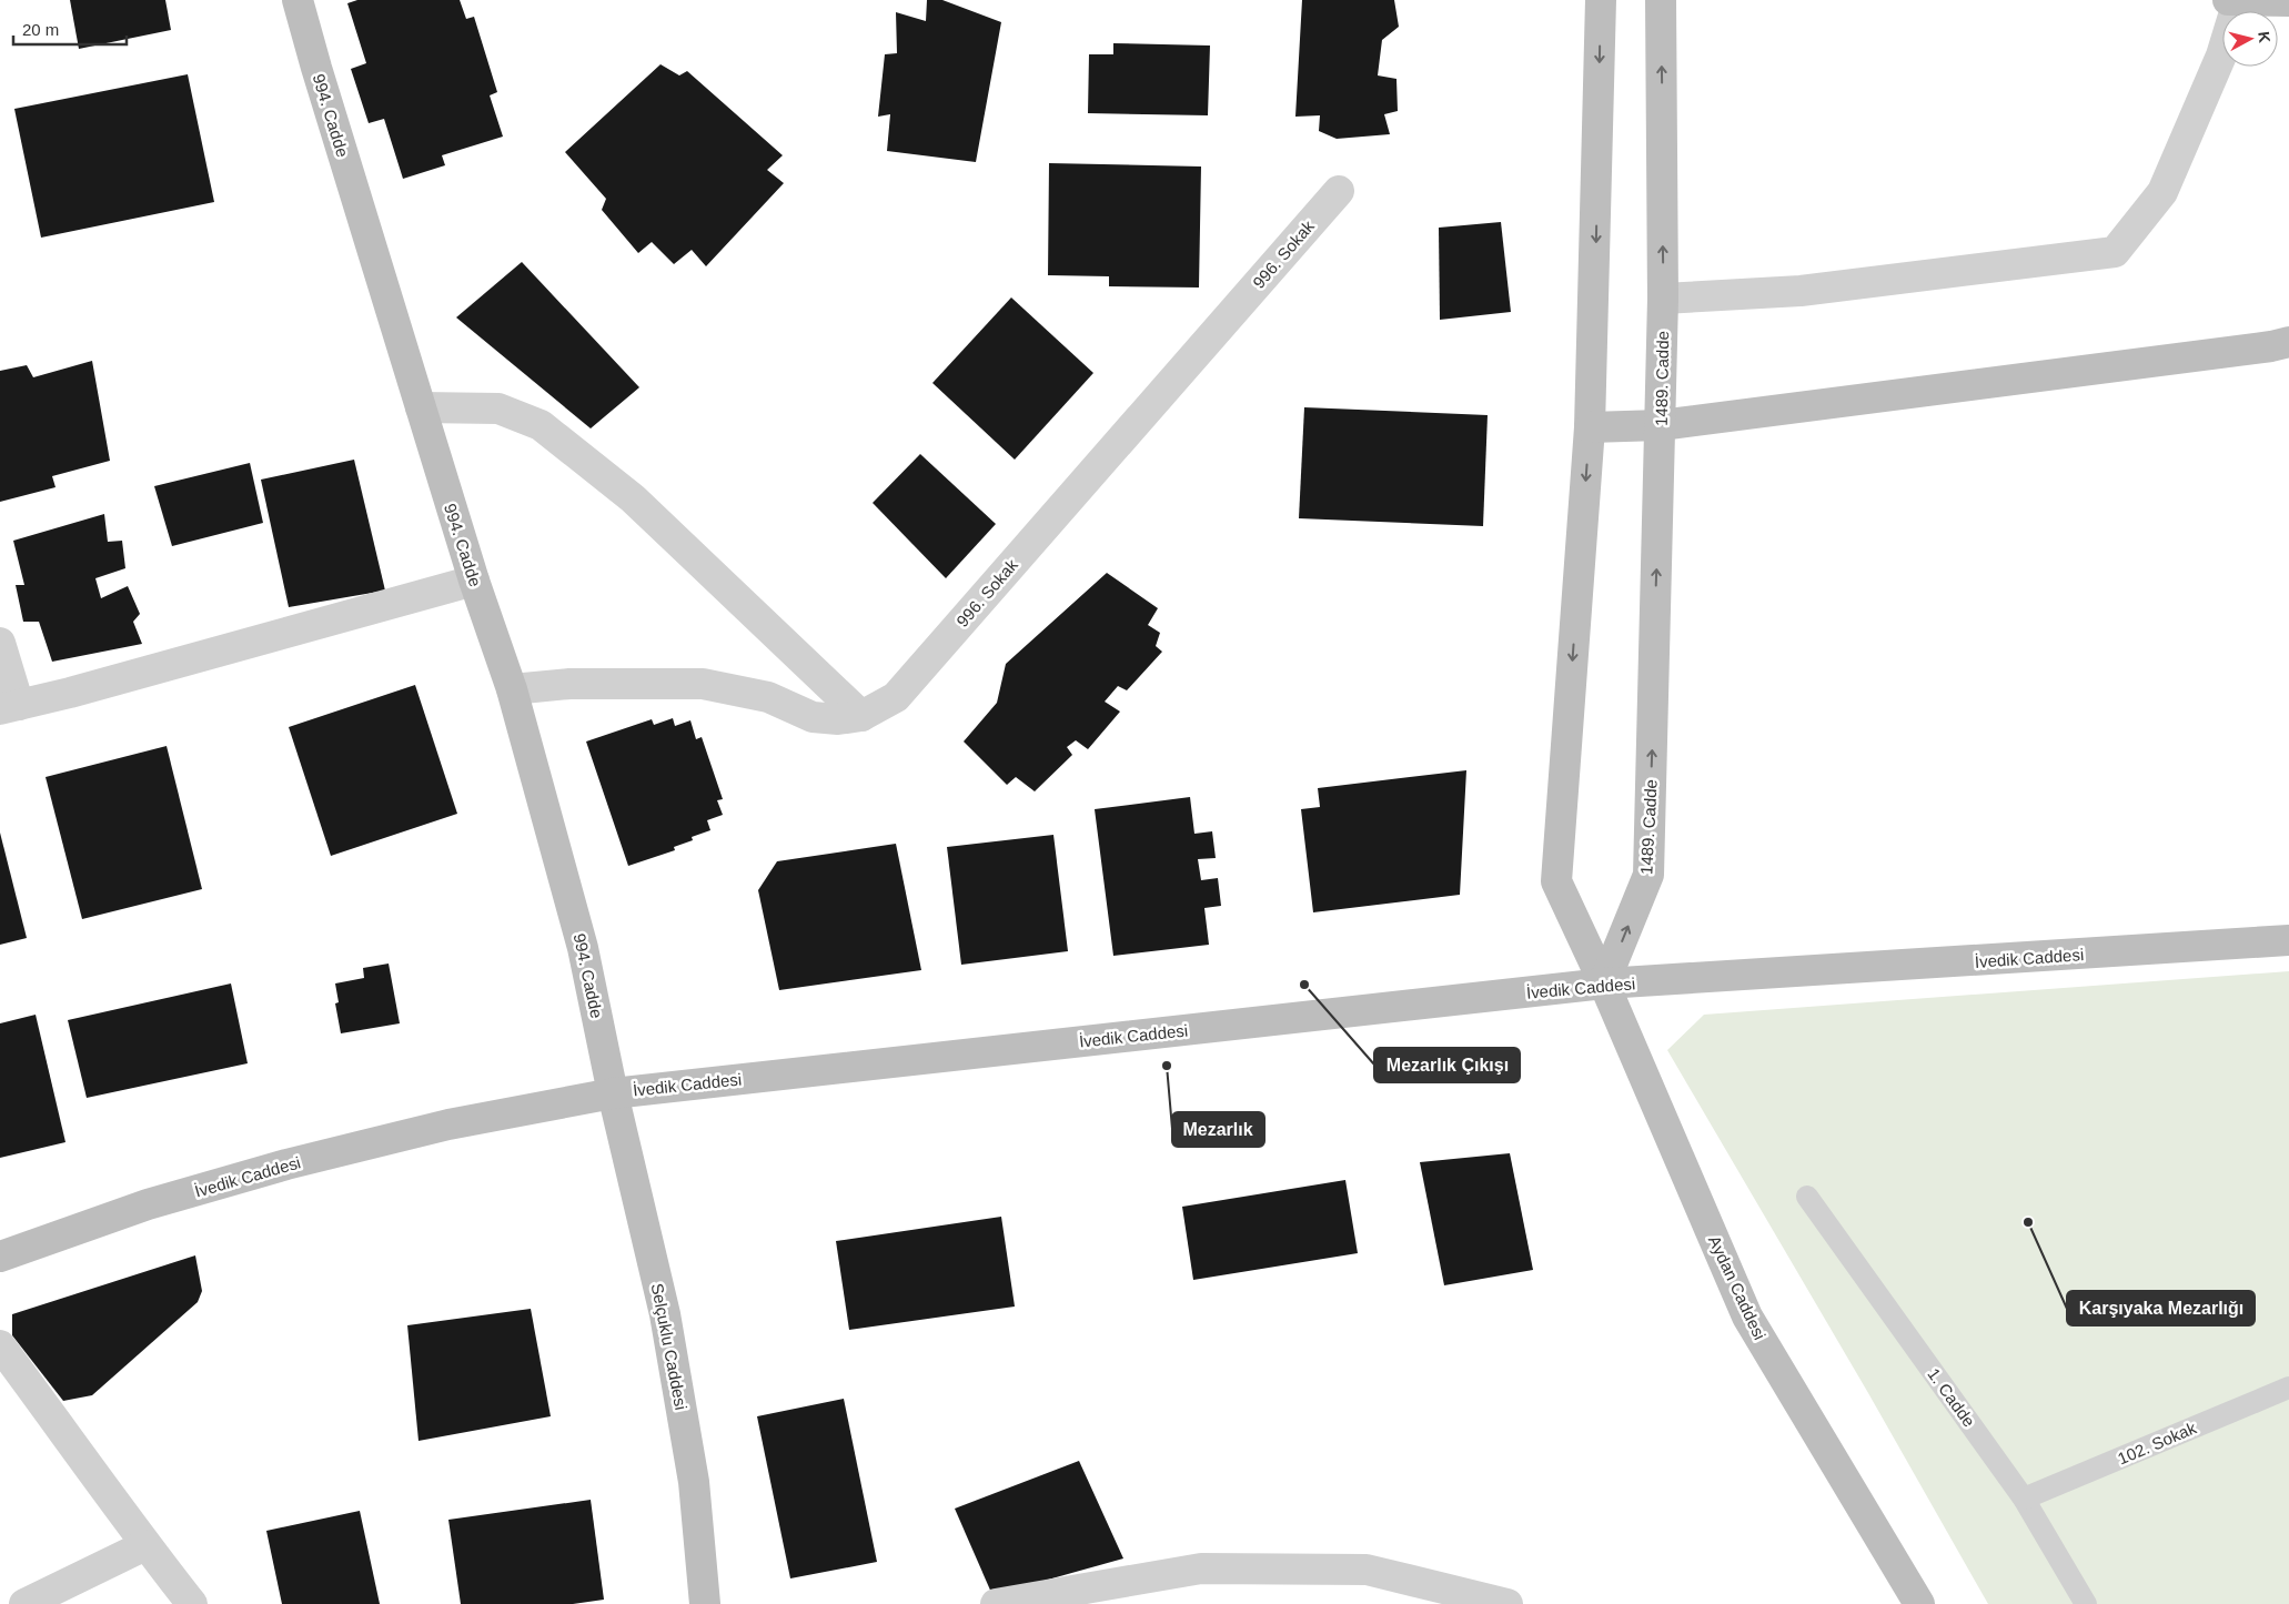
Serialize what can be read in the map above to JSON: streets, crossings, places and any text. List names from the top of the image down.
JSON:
{
  "streets": {
    "main road": [
      "994. Cadde",
      "1489. Cadde",
      "İvedik Caddesi",
      "Aydan Caddesi",
      "Selçuklu Caddesi"
    ],
    "street": ["996. Sokak"],
    "lane": ["1. Cadde", "102. Sokak"]
  },
  "crossings": [
    ["994. Cadde", "996. Sokak"],
    ["994. Cadde", "İvedik Caddesi"],
    ["994. Cadde", "Selçuklu Caddesi"],
    ["1489. Cadde", "İvedik Caddesi"],
    ["1489. Cadde", "Aydan Caddesi"],
    ["İvedik Caddesi", "Aydan Caddesi"],
    ["İvedik Caddesi", "Selçuklu Caddesi"],
    ["1. Cadde", "102. Sokak"]
  ],
  "places": ["Mezarlık Çıkışı", "Mezarlık", "Karşıyaka Mezarlığı"],
  "scale_bar": "20 m",
  "north": "right"
}
